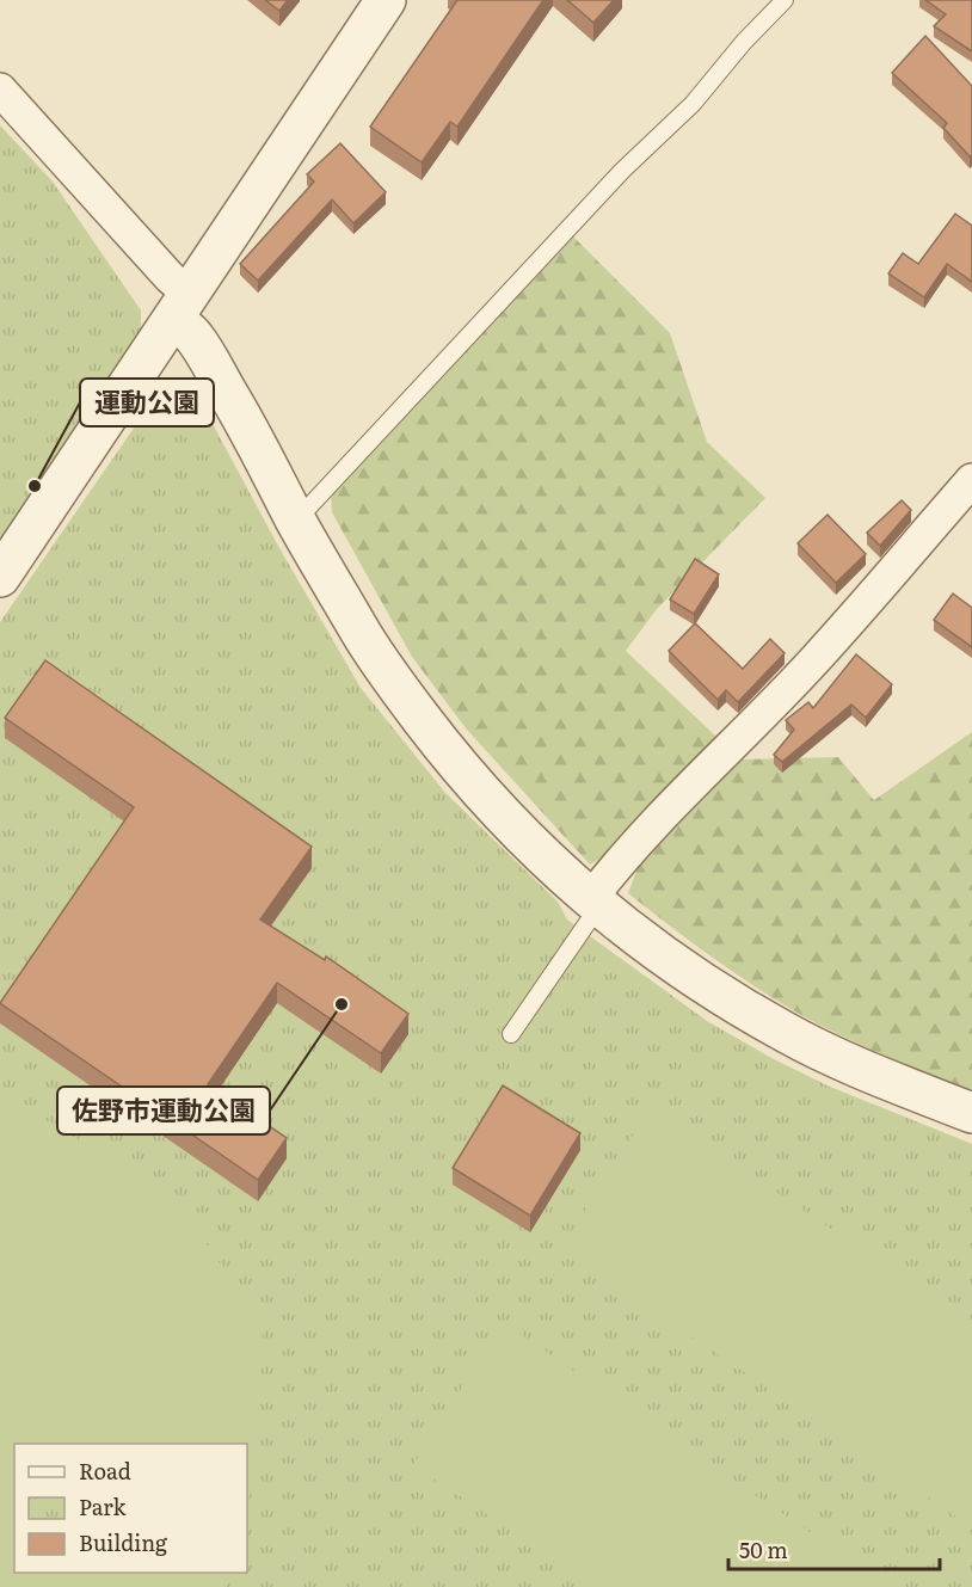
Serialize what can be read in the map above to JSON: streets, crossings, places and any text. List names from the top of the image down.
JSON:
{
  "places": ["運動公園", "佐野市運動公園"],
  "legend": ["Road", "Park", "Building"],
  "scale_bar": "50 m"
}
